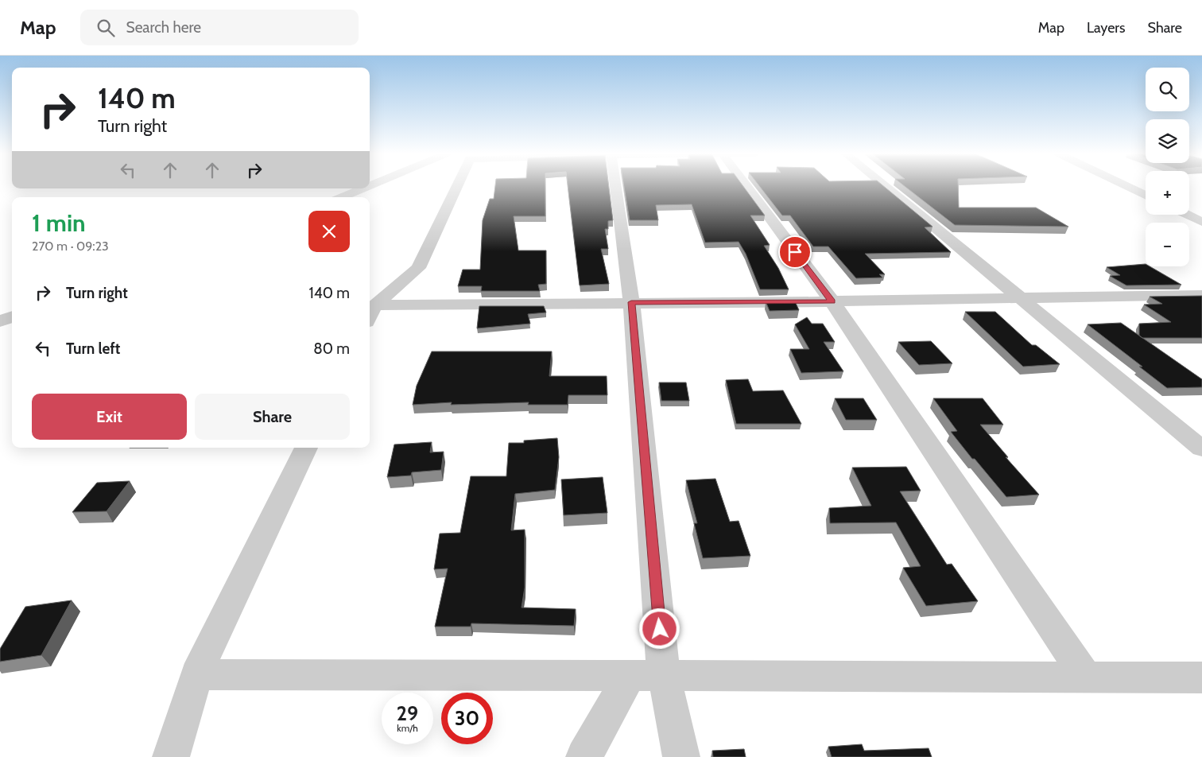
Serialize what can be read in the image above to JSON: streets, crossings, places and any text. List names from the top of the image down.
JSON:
{
  "page": {
    "header": "Map",
    "search": "Search here",
    "nav": ["Map", "Layers", "Share"],
    "map_buttons": ["+", "−"],
    "turn": ["140 m", "Turn right"],
    "heading": ["1 min", "270 m · 09:23"],
    "list": [
      {
        "name": "Turn right",
        "value": "140 m"
      },
      {
        "name": "Turn left",
        "value": "80 m"
      }
    ],
    "buttons": ["Exit", "Share"],
    "speed": "29 km/h",
    "limit": "30"
  }
}
